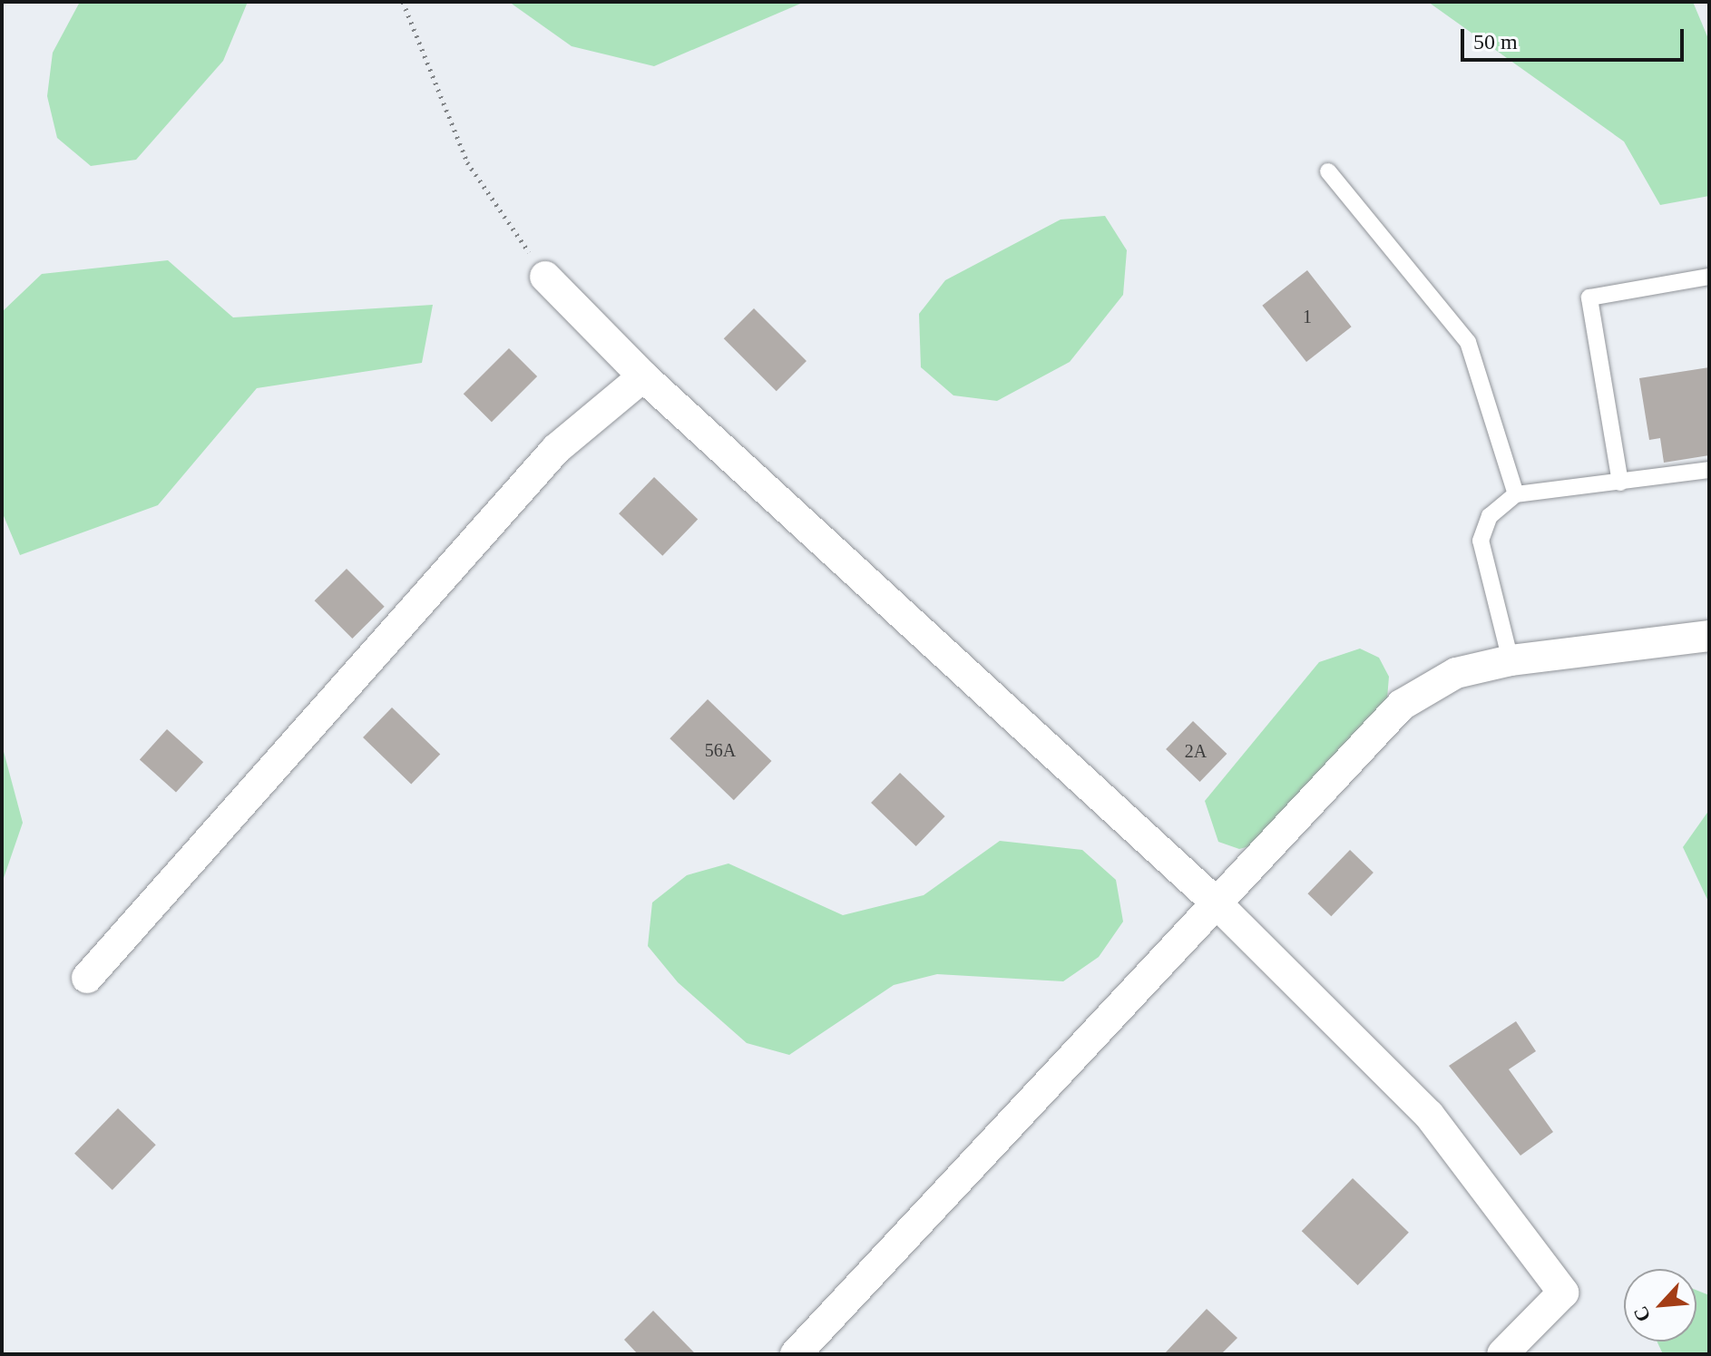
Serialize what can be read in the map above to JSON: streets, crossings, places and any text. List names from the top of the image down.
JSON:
{
  "house_numbers": ["1", "56А", "2А"],
  "scale_bar": "50 m",
  "north": "bottom left"
}
